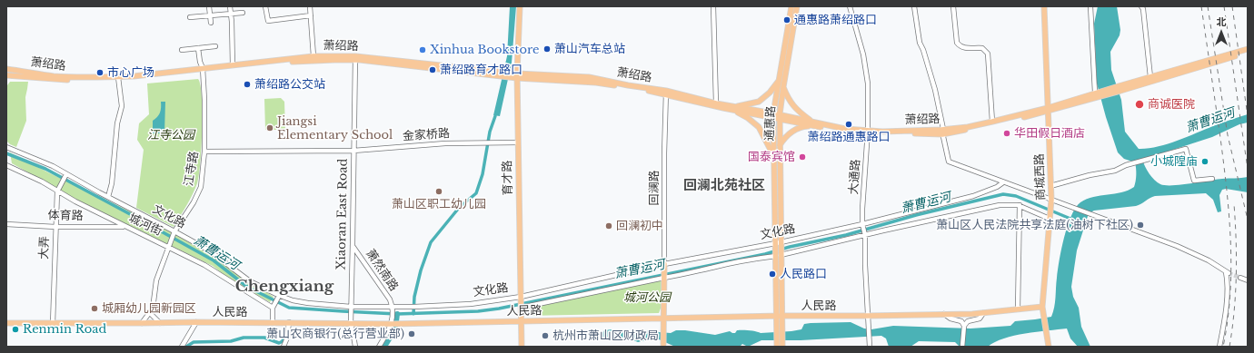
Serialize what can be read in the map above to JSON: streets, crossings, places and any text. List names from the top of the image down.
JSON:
{
  "streets": {
    "main road": [
      "萧绍路",
      "通惠路",
      "商城西路",
      "育才路",
      "回澜路",
      "人民路"
    ],
    "street": [
      "金家桥路",
      "江寺路",
      "大通路",
      "Xiaoran East Road",
      "体育路",
      "文化路",
      "城河街",
      "大弄",
      "萧然南路"
    ]
  },
  "crossings": [
    ["萧绍路", "通惠路"],
    ["萧绍路", "江寺路"],
    ["萧绍路", "大通路"],
    ["萧绍路", "商城西路"],
    ["萧绍路", "育才路"],
    ["萧绍路", "回澜路"],
    ["萧绍路", "Xiaoran East Road"],
    ["通惠路", "文化路"],
    ["金家桥路", "江寺路"],
    ["金家桥路", "育才路"],
    ["金家桥路", "Xiaoran East Road"],
    ["江寺路", "文化路"],
    ["江寺路", "城河街"],
    ["江寺路", "人民路"],
    ["大通路", "文化路"],
    ["商城西路", "人民路"],
    ["育才路", "文化路"],
    ["育才路", "人民路"],
    ["回澜路", "文化路"],
    ["回澜路", "人民路"],
    ["Xiaoran East Road", "文化路"],
    ["Xiaoran East Road", "萧然南路"],
    ["Xiaoran East Road", "人民路"],
    ["体育路", "城河街"],
    ["体育路", "大弄"],
    ["文化路", "大弄"],
    ["文化路", "萧然南路"],
    ["城河街", "大弄"],
    ["大弄", "人民路"],
    ["萧然南路", "人民路"]
  ],
  "districts": ["回澜北苑社区", "Chengxiang"],
  "water": ["萧曹运河"],
  "parks": ["江寺公园", "城河公园"],
  "places": [
    "通惠路萧绍路口",
    "萧山汽车总站",
    "Xinhua Bookstore",
    "萧绍路育才路口",
    "市心广场",
    "萧绍路公交站",
    "商诚医院",
    "萧绍路通惠路口",
    "Jiangsi Elementary School",
    "华田假日酒店",
    "国泰宾馆",
    "小城隍庙",
    "萧山区职工幼儿园",
    "萧山区人民法院共享法庭(油树下社区)",
    "回澜初中",
    "人民路口",
    "城厢幼儿园新园区",
    "Renmin Road",
    "萧山农商银行(总行营业部)",
    "杭州市萧山区财政局"
  ],
  "north": "top"
}
